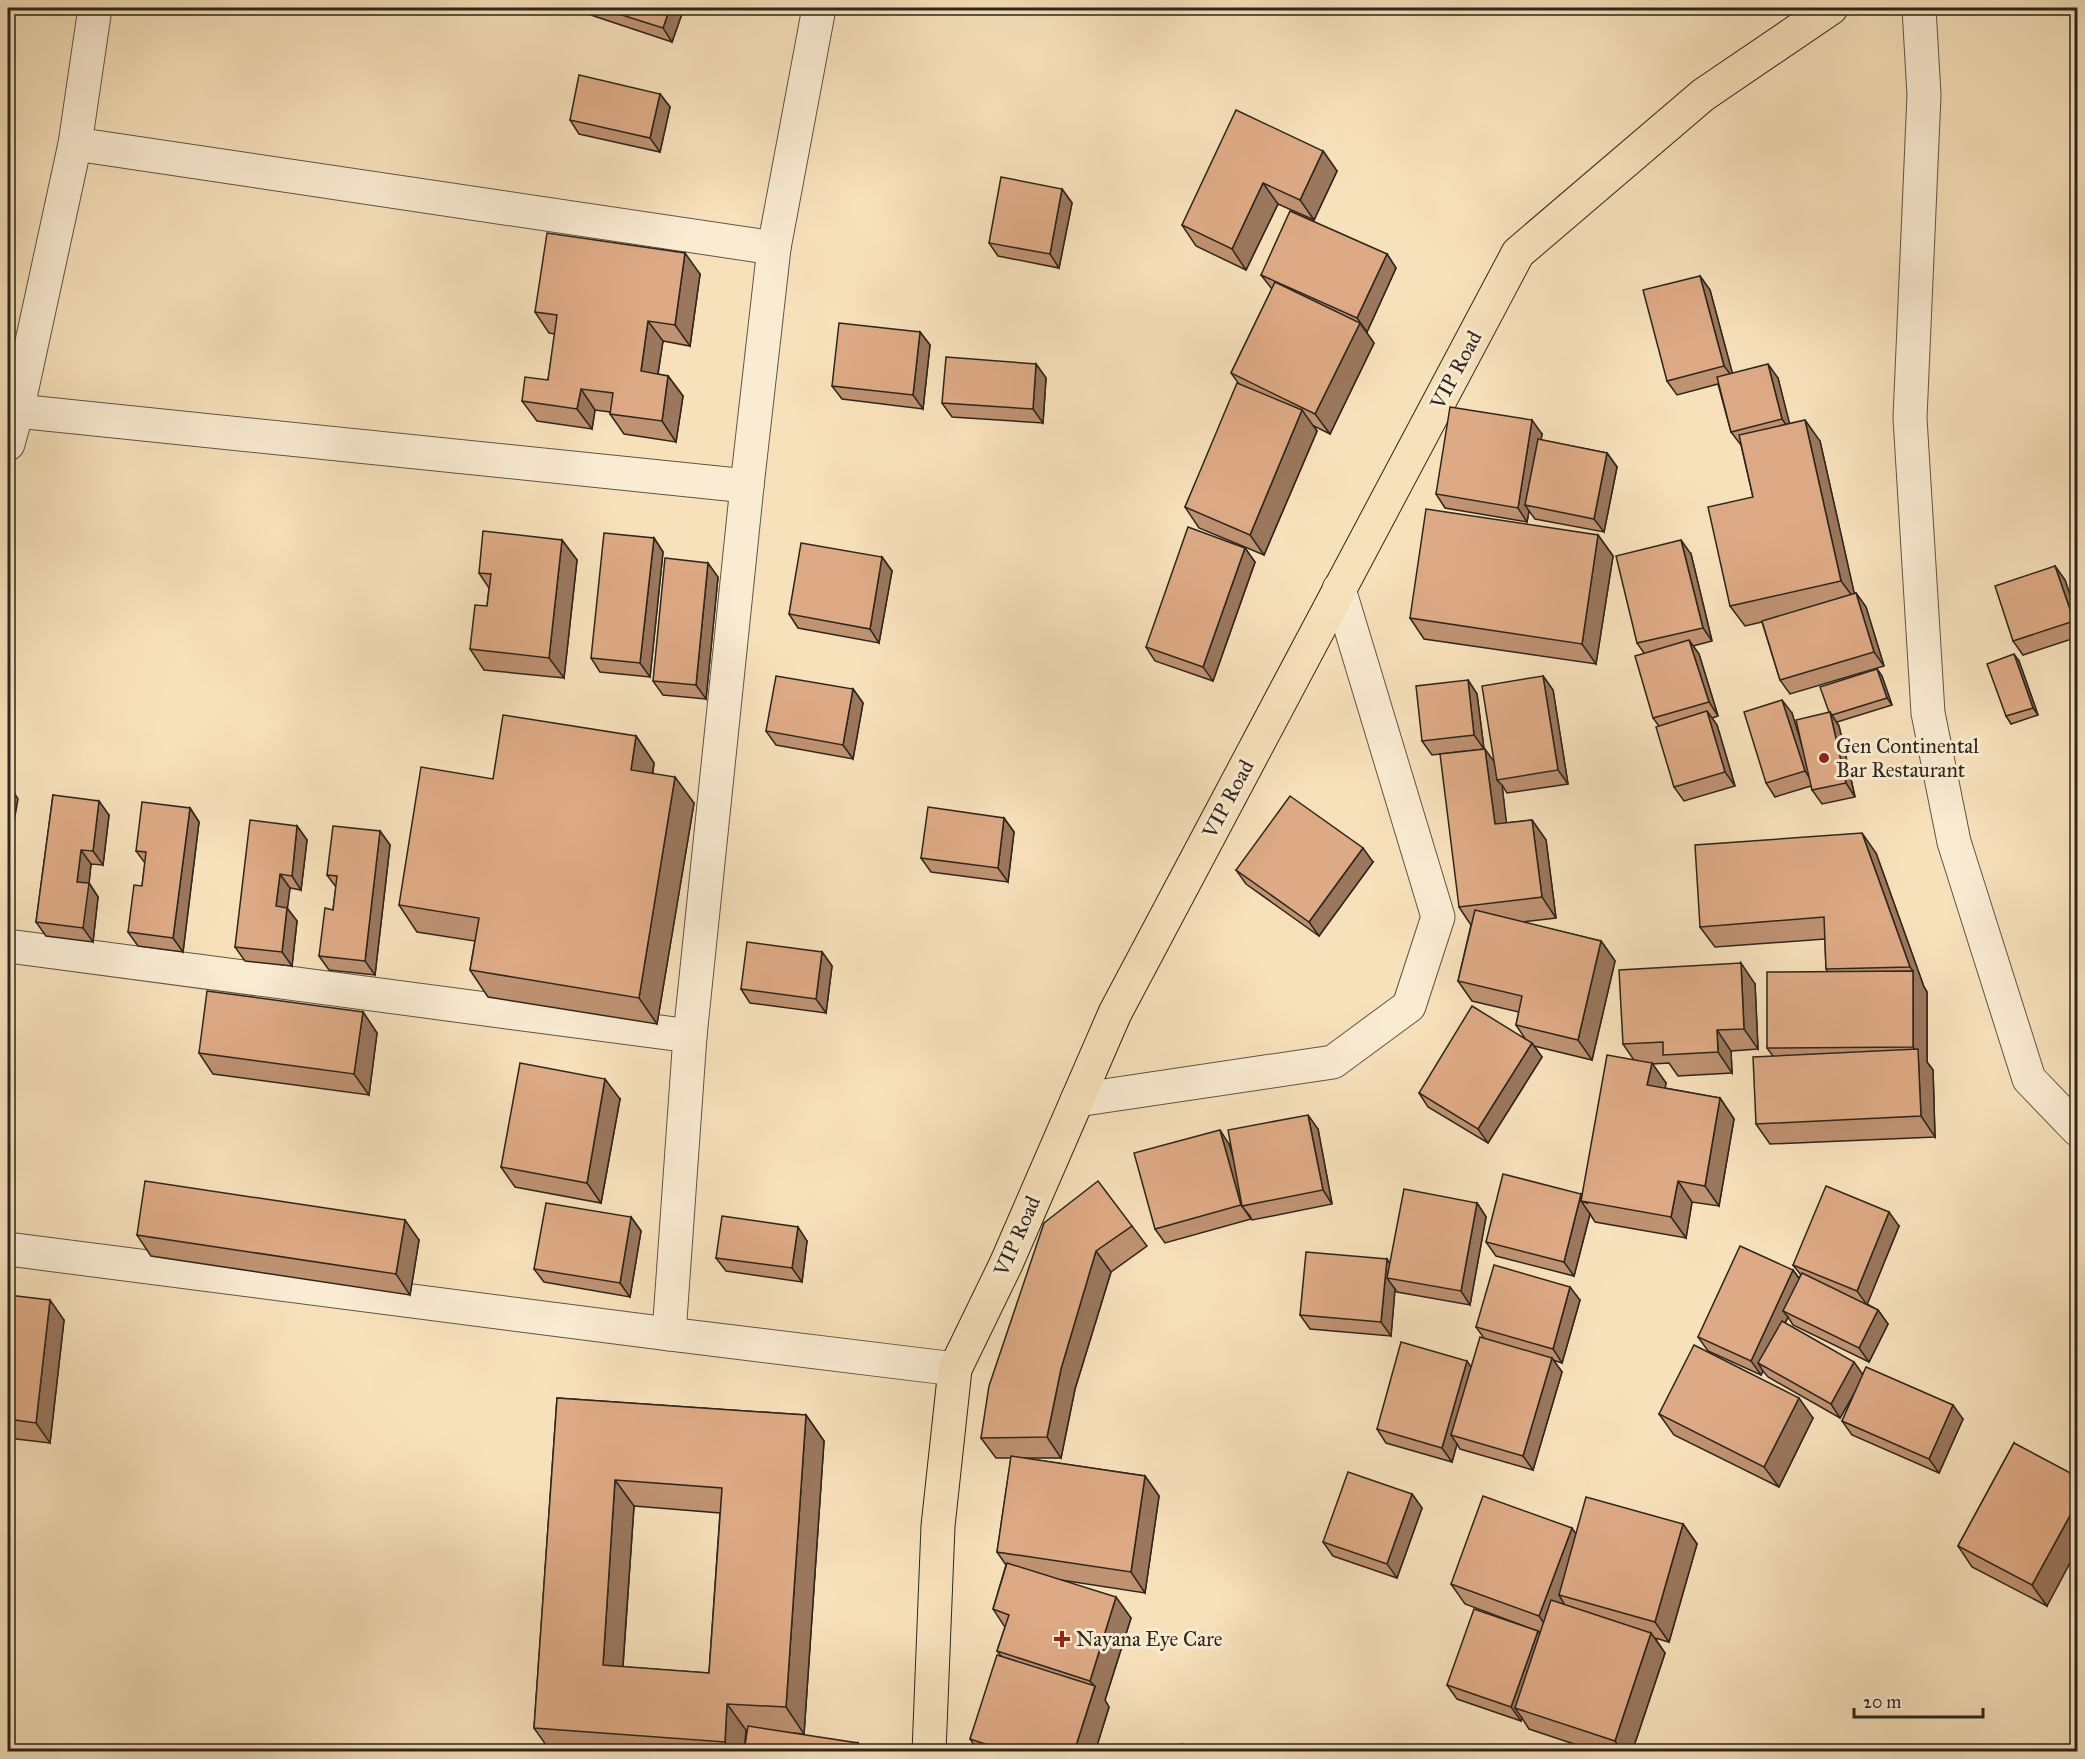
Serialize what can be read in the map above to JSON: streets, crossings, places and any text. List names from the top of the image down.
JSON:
{
  "streets": {
    "highway": ["VIP Road"]
  },
  "places": {
    "other": ["Gen Continental Bar Restaurant"],
    "health": ["Nayana Eye Care"]
  },
  "scale_bar": "20 m"
}
